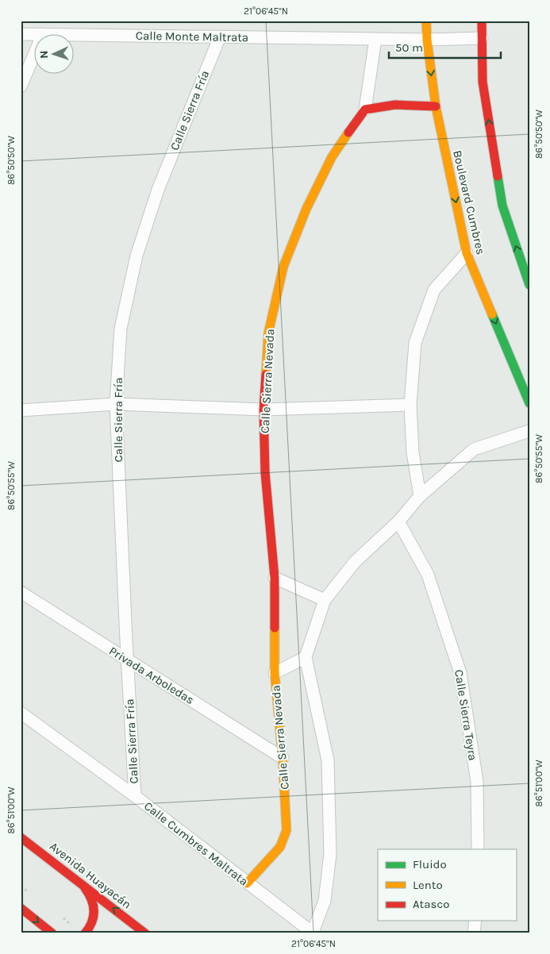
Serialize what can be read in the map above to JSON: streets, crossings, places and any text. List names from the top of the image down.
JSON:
{
  "streets": {
    "street": [
      "Calle Monte Maltrata",
      "Calle Sierra Fría",
      "Boulevard Cumbres",
      "Calle Sierra Nevada",
      "Privada Arboledas",
      "Calle Sierra Teyra",
      "Calle Cumbres Maltrata",
      "Avenida Huayacán"
    ]
  },
  "crossings": [
    ["Calle Monte Maltrata", "Calle Sierra Fría"],
    ["Calle Monte Maltrata", "Boulevard Cumbres"],
    ["Calle Sierra Fría", "Calle Cumbres Maltrata"],
    ["Calle Sierra Nevada", "Privada Arboledas"],
    ["Calle Sierra Nevada", "Calle Cumbres Maltrata"]
  ],
  "one_way": ["Avenida Huayacán"],
  "legend": ["Fluido", "Lento", "Atasco"],
  "scale_bar": "50 m",
  "north": "left",
  "coordinates": [
    "21°06'45\"N",
    "86°50'50\"W",
    "86°50'55\"W",
    "86°51'00\"W"
  ]
}
